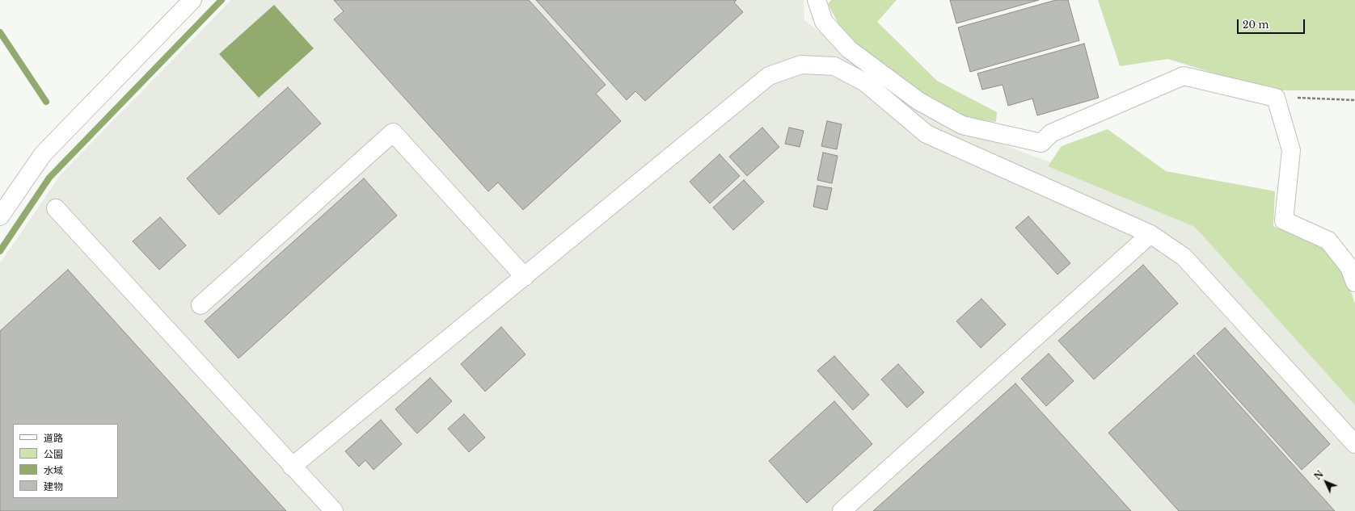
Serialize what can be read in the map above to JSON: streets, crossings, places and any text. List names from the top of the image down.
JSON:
{
  "legend": [
    "道路",
    "公園",
    "水域",
    "建物"
  ],
  "scale_bar": "20 m",
  "north": "top left"
}
